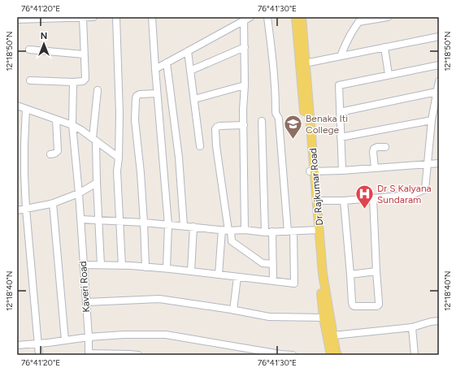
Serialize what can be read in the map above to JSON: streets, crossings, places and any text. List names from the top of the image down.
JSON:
{
  "streets": {
    "main road": ["Dr Rajkumar Road"],
    "street": ["Kaveri Road"]
  },
  "places": {
    "school or university": ["Benaka Iti College"],
    "hospital": ["Dr S Kalyana Sundaram"]
  },
  "north": "top",
  "coordinates": [
    "76°41'20\"E",
    "76°41'30\"E",
    "12°18'50\"N",
    "12°18'40\"N"
  ]
}
